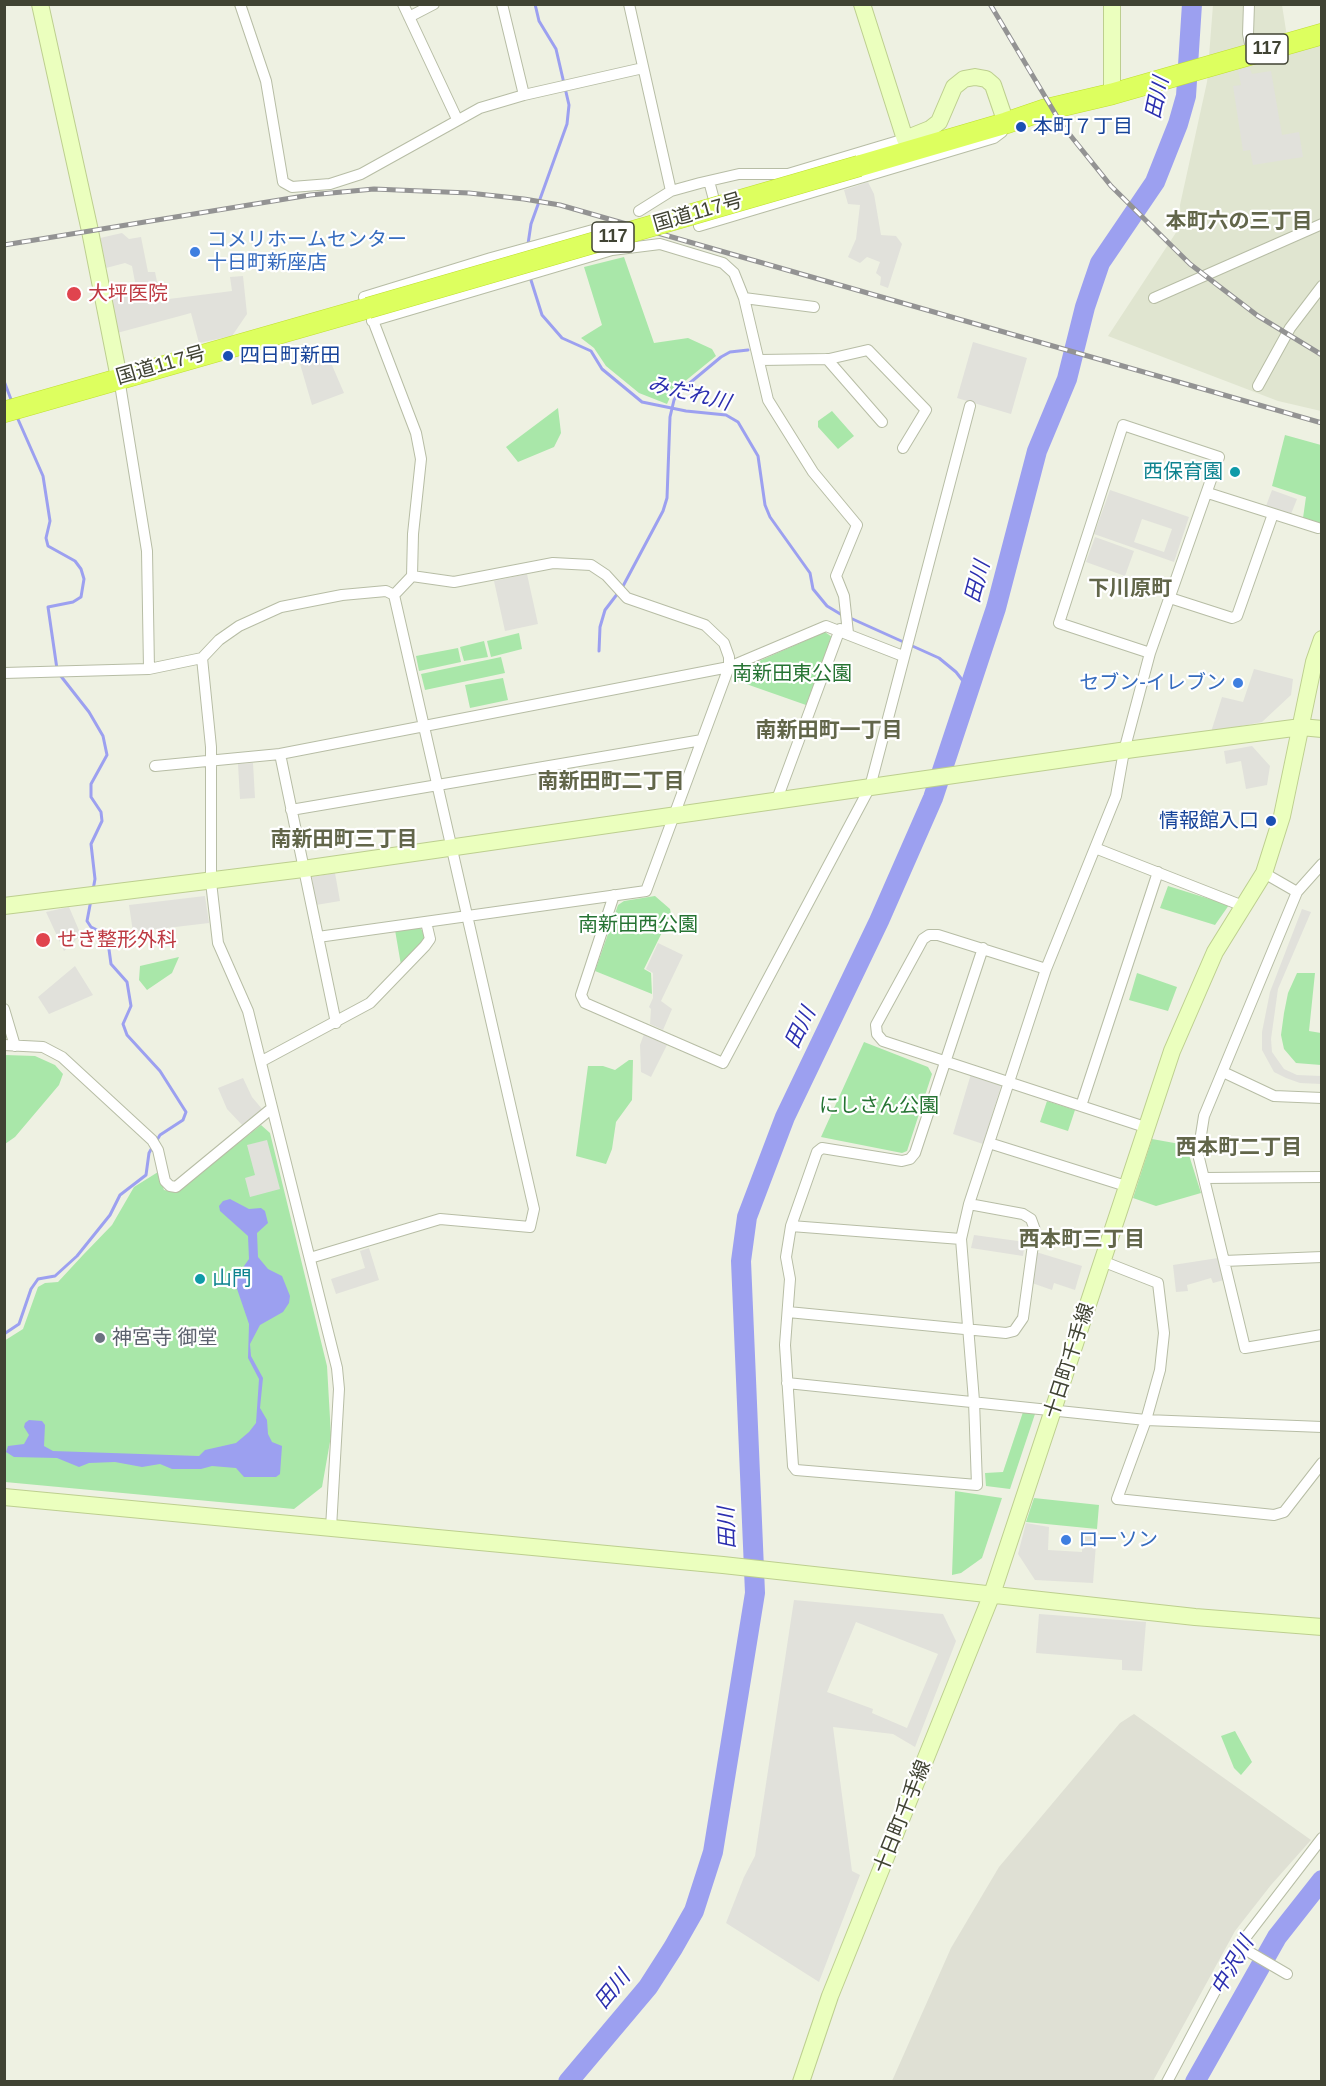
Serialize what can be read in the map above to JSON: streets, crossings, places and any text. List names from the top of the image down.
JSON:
{
  "streets": {
    "highway": ["117", "国道117号"],
    "street": ["十日町千手線"]
  },
  "districts": [
    "本町六の三丁目",
    "下川原町",
    "南新田町一丁目",
    "南新田町二丁目",
    "南新田町三丁目",
    "西本町二丁目",
    "西本町三丁目"
  ],
  "water": ["田川", "みだれ川", "中沢川"],
  "parks": ["南新田東公園", "南新田西公園", "にしさん公園"],
  "places": [
    "本町７丁目",
    "コメリホームセンター 十日町新座店",
    "大坪医院",
    "四日町新田",
    "西保育園",
    "セブン-イレブン",
    "情報館入口",
    "せき整形外科",
    "山門",
    "神宮寺 御堂",
    "ローソン"
  ]
}
